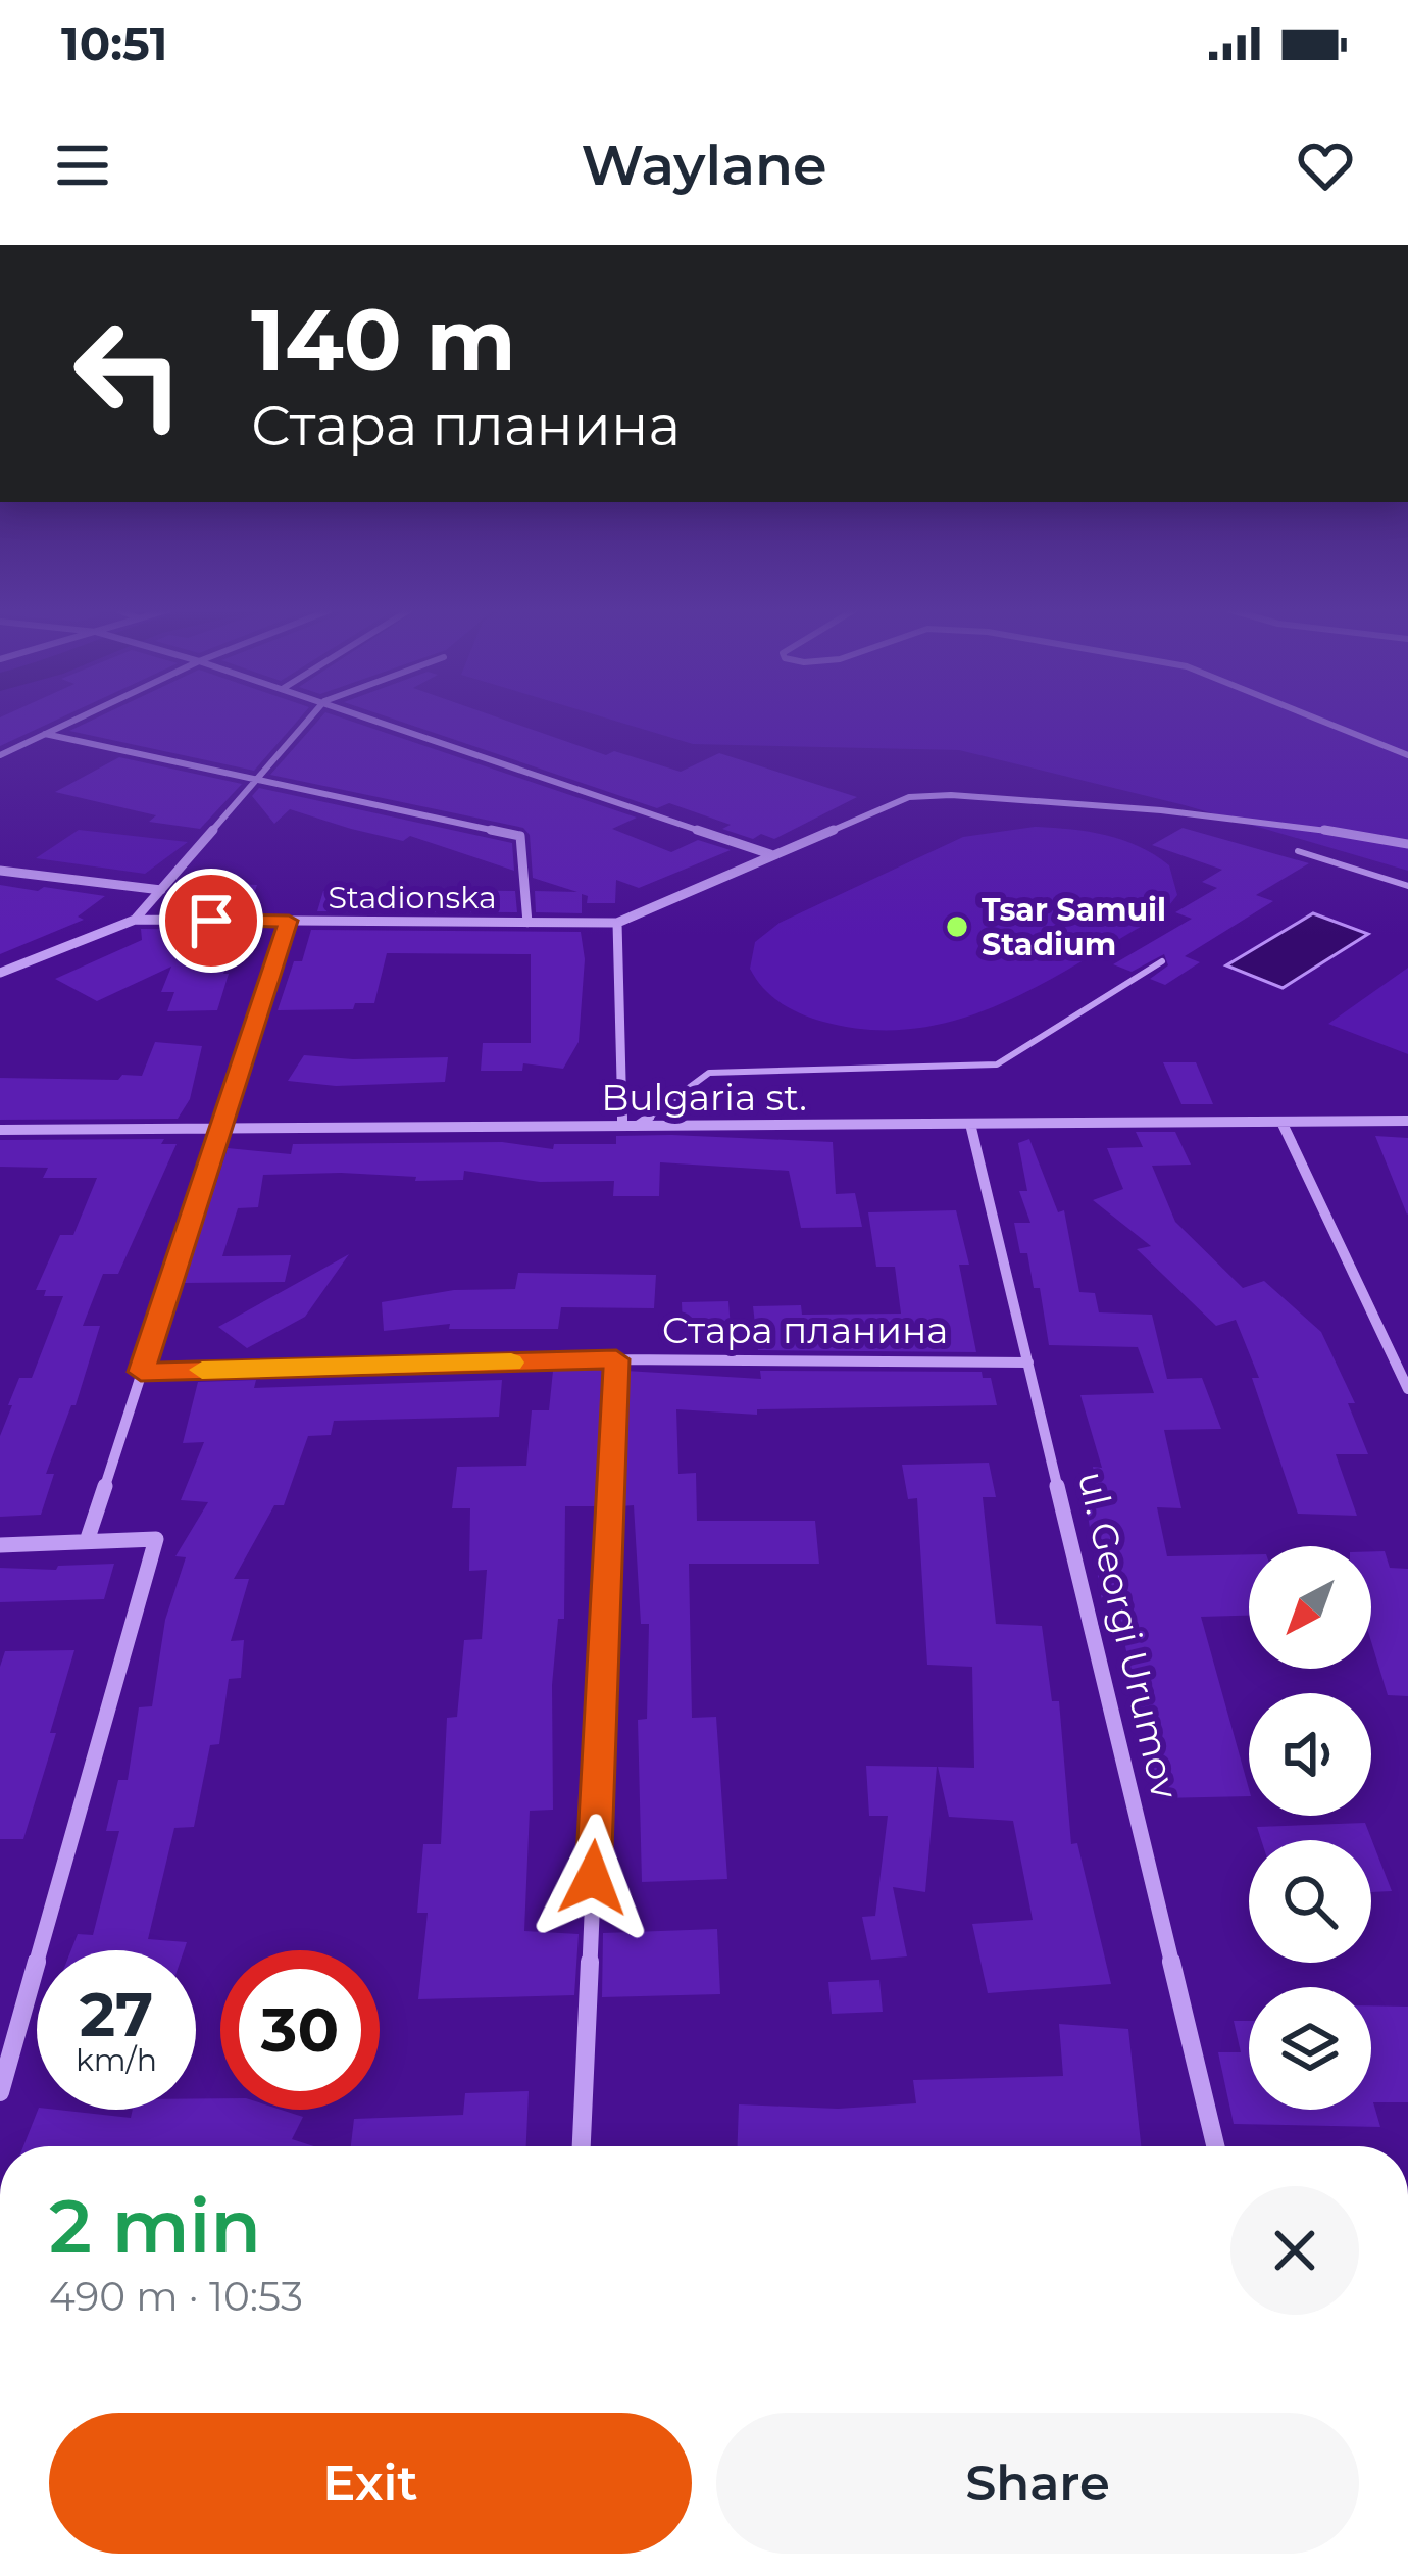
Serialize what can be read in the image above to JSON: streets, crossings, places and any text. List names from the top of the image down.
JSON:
{
  "streets": {
    "street": [
      "Stadionska",
      "Bulgaria st.",
      "Стара планина",
      "ul. Georgi Urumov"
    ]
  },
  "crossings": [
    ["Bulgaria st.", "ul. Georgi Urumov"],
    ["Стара планина", "ul. Georgi Urumov"]
  ],
  "places": ["Tsar Samuil Stadium"],
  "north": "bottom left",
  "page": {
    "status": "10:51",
    "header": "Waylane",
    "turn": ["140 m", "Стара планина"],
    "speed": "27 km/h",
    "limit": "30",
    "heading": ["2 min", "490 m · 10:53"],
    "buttons": ["Exit", "Share"]
  }
}
